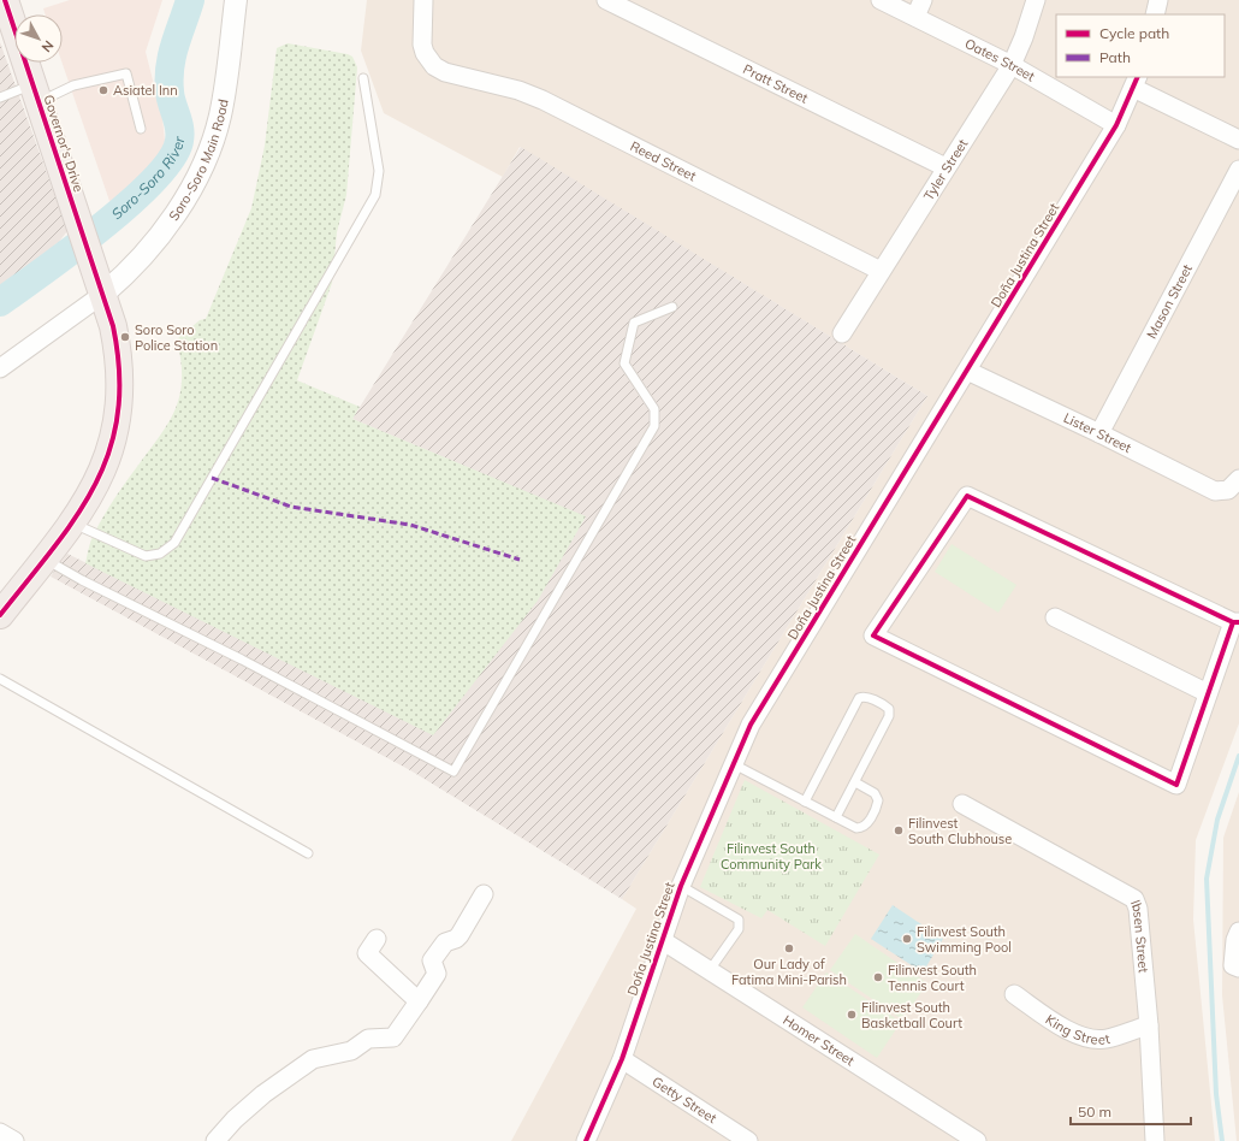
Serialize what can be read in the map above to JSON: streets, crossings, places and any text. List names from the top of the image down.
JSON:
{
  "streets": {
    "highway": ["Governor's Drive"],
    "street": [
      "Oates Street",
      "Pratt Street",
      "Soro-Soro Main Road",
      "Reed Street",
      "Tyler Street",
      "Doña Justina Street",
      "Mason Street",
      "Lister Street",
      "Ibsen Street",
      "King Street",
      "Homer Street",
      "Getty Street"
    ]
  },
  "crossings": [
    ["Oates Street", "Tyler Street"],
    ["Oates Street", "Doña Justina Street"],
    ["Pratt Street", "Tyler Street"],
    ["Governor's Drive", "Soro-Soro Main Road"],
    ["Reed Street", "Tyler Street"],
    ["Doña Justina Street", "Lister Street"],
    ["Doña Justina Street", "Homer Street"],
    ["Doña Justina Street", "Getty Street"],
    ["Mason Street", "Lister Street"],
    ["Ibsen Street", "King Street"]
  ],
  "water": ["Soro-Soro River"],
  "parks": ["Filinvest South Community Park"],
  "places": [
    "Asiatel Inn",
    "Soro Soro Police Station",
    "Filinvest South Clubhouse",
    "Filinvest South Swimming Pool",
    "Our Lady of Fatima Mini-Parish",
    "Filinvest South Tennis Court",
    "Filinvest South Basketball Court"
  ],
  "legend": ["Cycle path", "Path"],
  "scale_bar": "50 m",
  "north": "bottom right"
}
